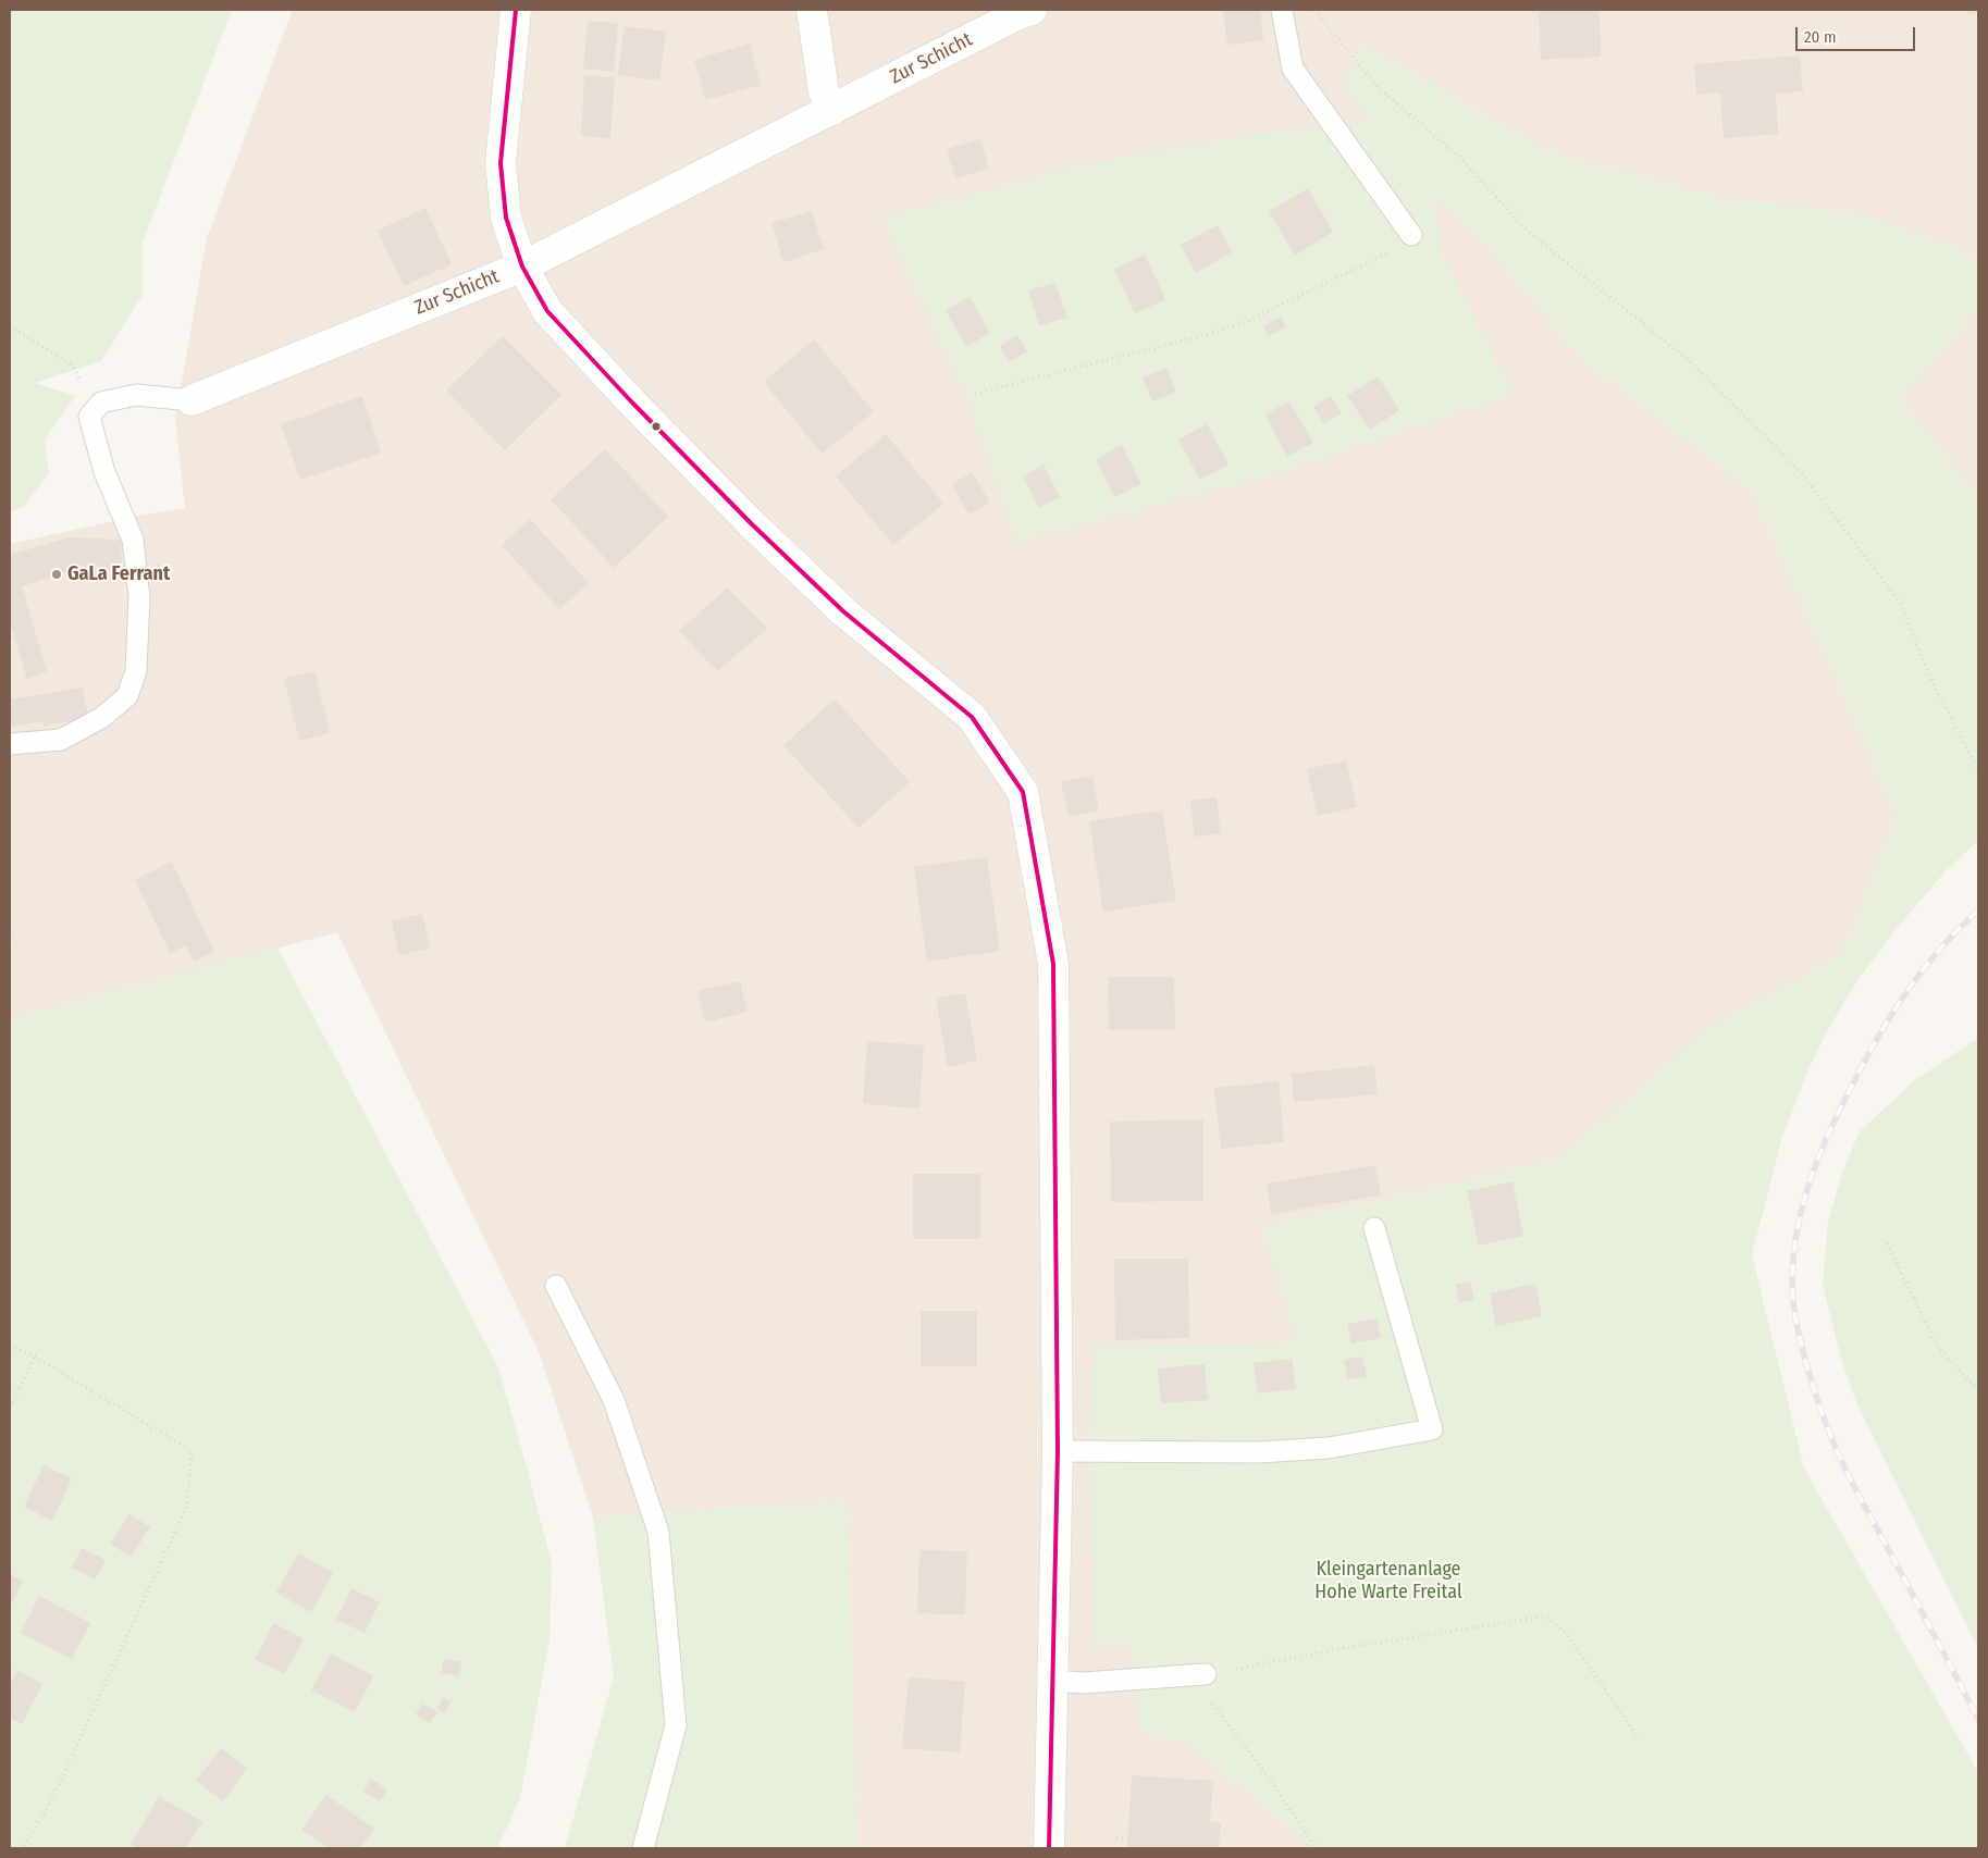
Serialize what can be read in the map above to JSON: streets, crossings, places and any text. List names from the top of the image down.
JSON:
{
  "streets": {
    "street": ["Zur Schicht"]
  },
  "parks": ["Kleingartenanlage Hohe Warte Freital"],
  "places": ["GaLa Ferrant"],
  "scale_bar": "20 m"
}
